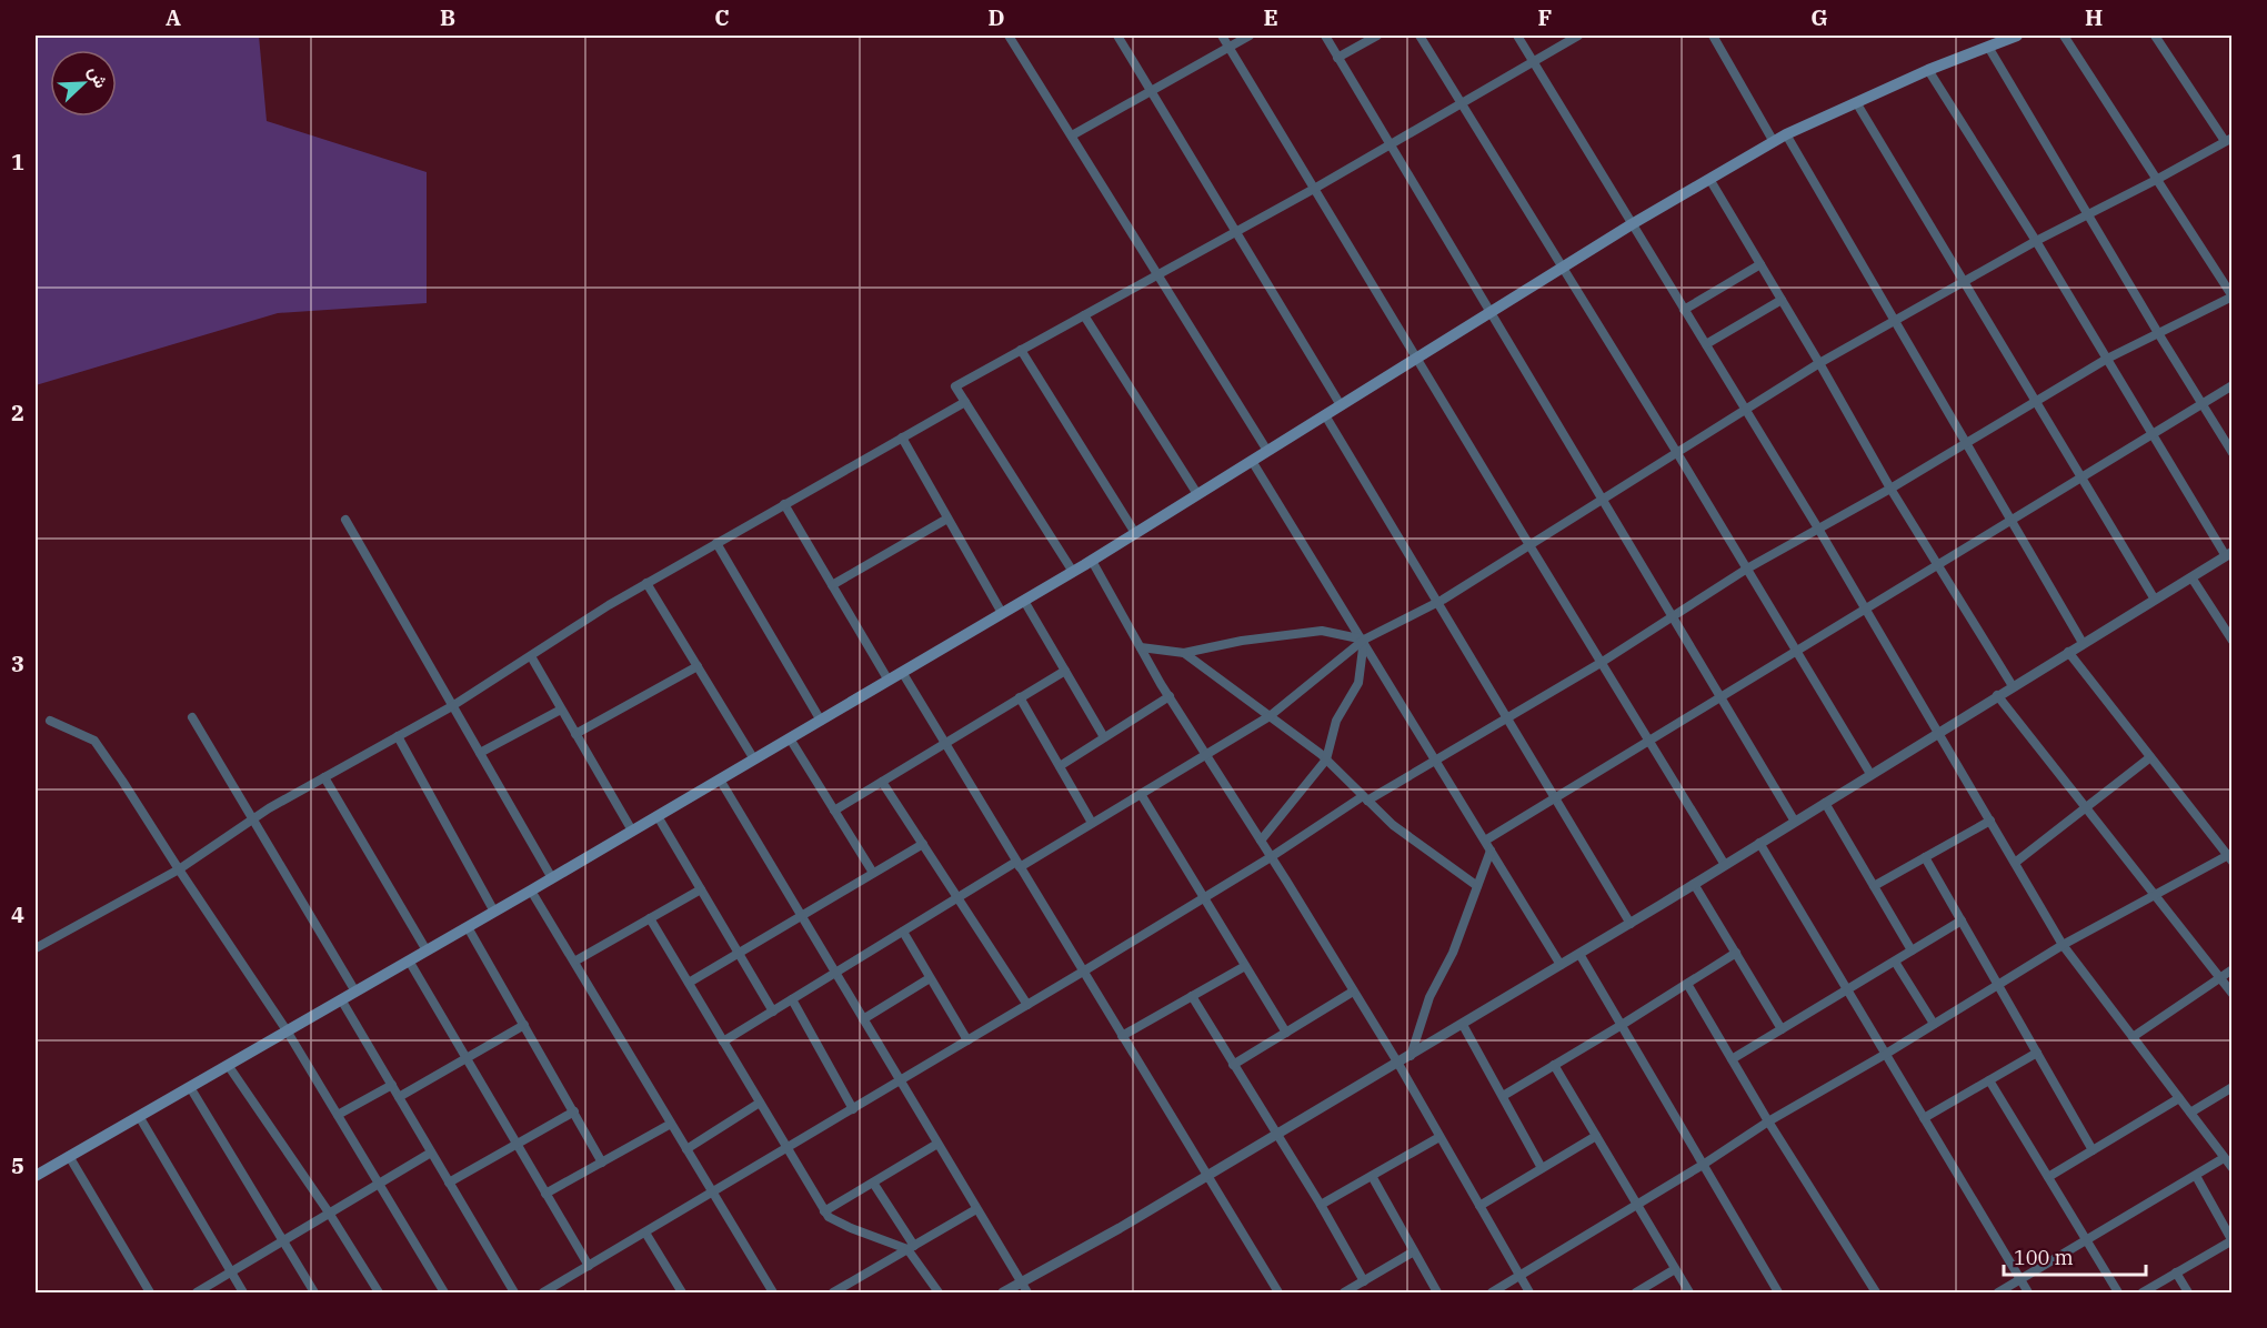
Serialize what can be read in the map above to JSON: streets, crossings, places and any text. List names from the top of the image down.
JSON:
{
  "scale_bar": "100 m",
  "north": "top right",
  "grid": {
    "columns": [
      "A",
      "B",
      "C",
      "D",
      "E",
      "F",
      "G",
      "H"
    ],
    "rows": [
      "1",
      "2",
      "3",
      "4",
      "5"
    ]
  }
}
